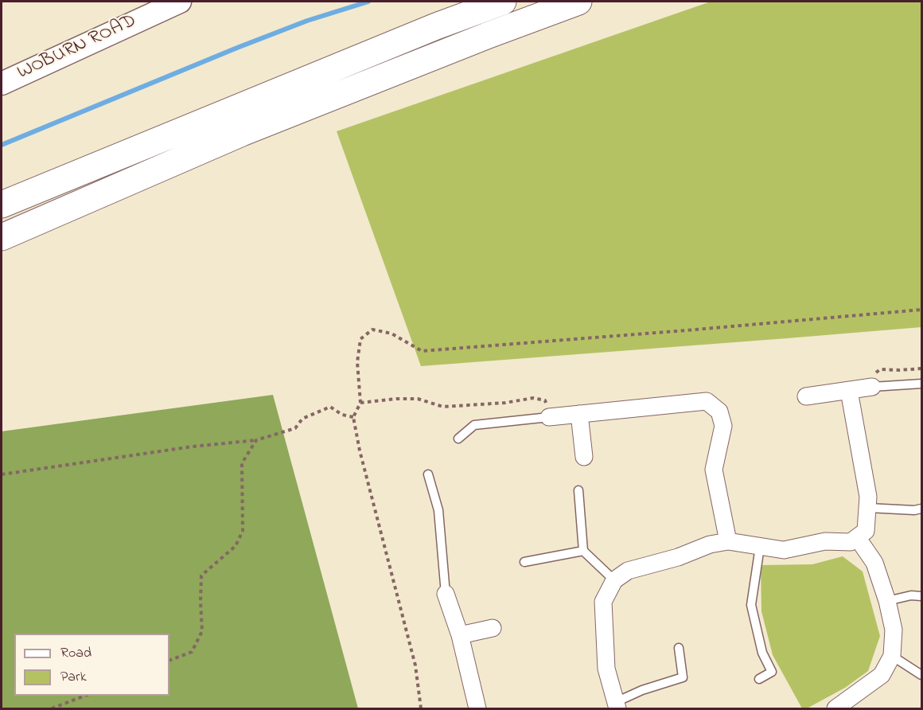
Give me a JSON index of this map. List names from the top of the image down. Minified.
{"streets":{"street":["WOBURN ROAD"]},"legend":["Road","Park"]}
